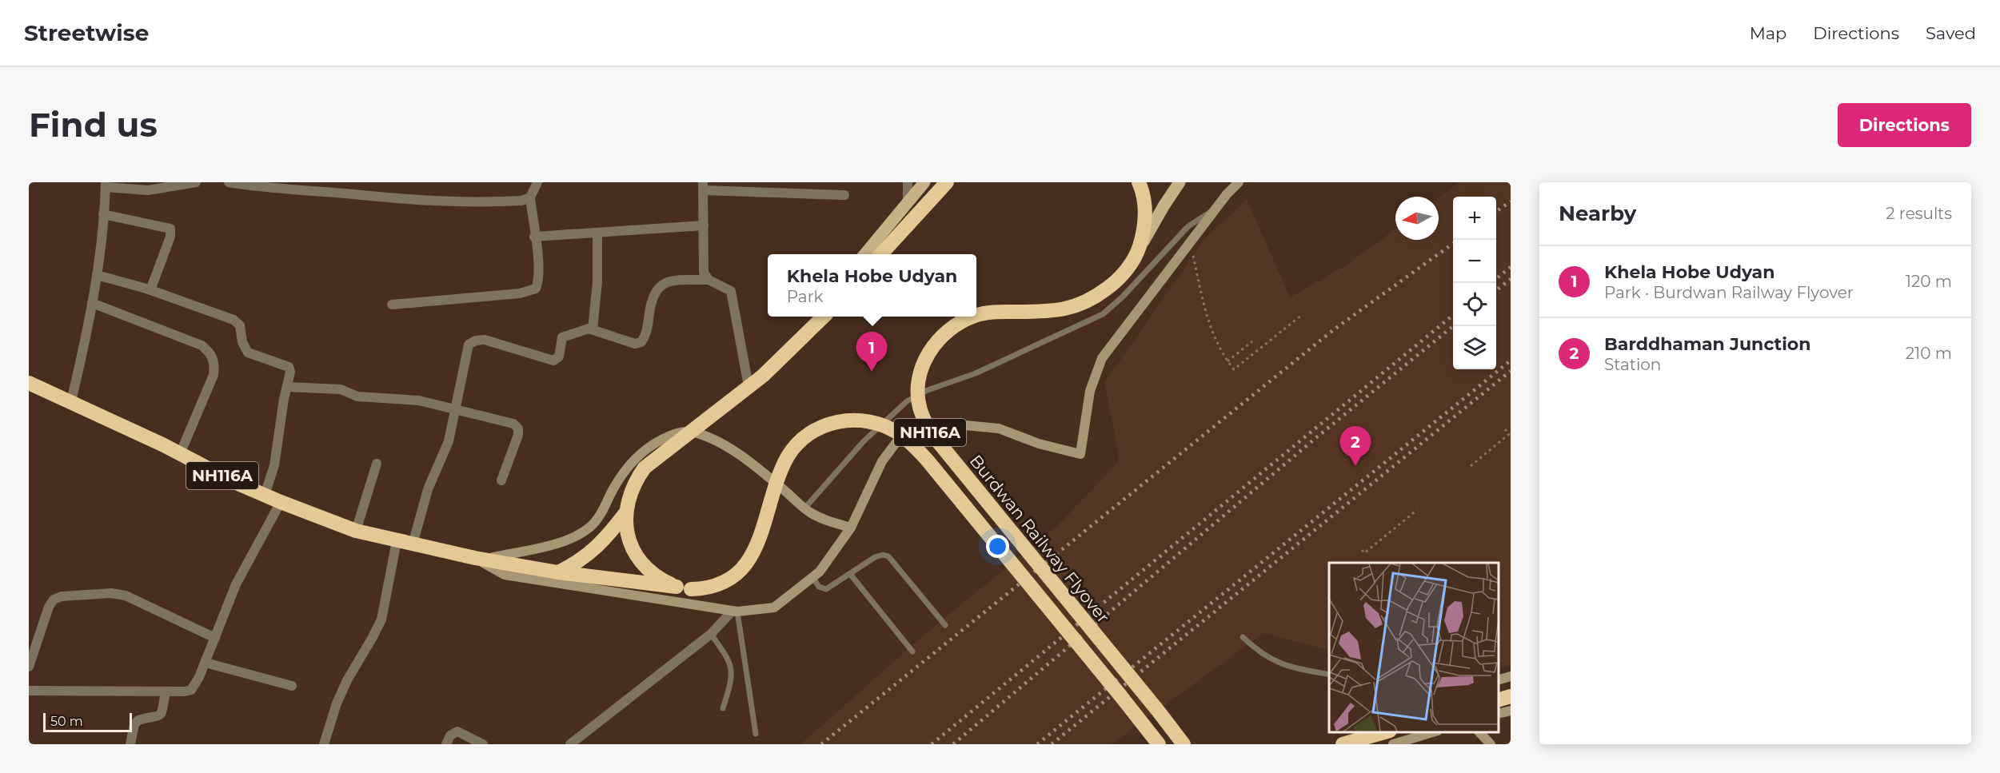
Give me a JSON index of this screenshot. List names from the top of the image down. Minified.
{"streets":{"highway":["NH116A","Burdwan Railway Flyover"]},"scale_bar":"50 m","north":"left","page":{"header":"Streetwise","nav":["Map","Directions","Saved"],"buttons":"Directions","title":"Find us","heading":["Nearby","2 results"],"map_buttons":["+","−"],"list":[{"mark":"1","name":"Khela Hobe Udyan","note":"Park · Burdwan Railway Flyover","value":"120 m"},{"mark":"2","name":"Barddhaman Junction","note":"Station","value":"210 m"}],"popup":["Khela Hobe Udyan","Park"],"pins":["1","2"],"scale":"50 m"}}
